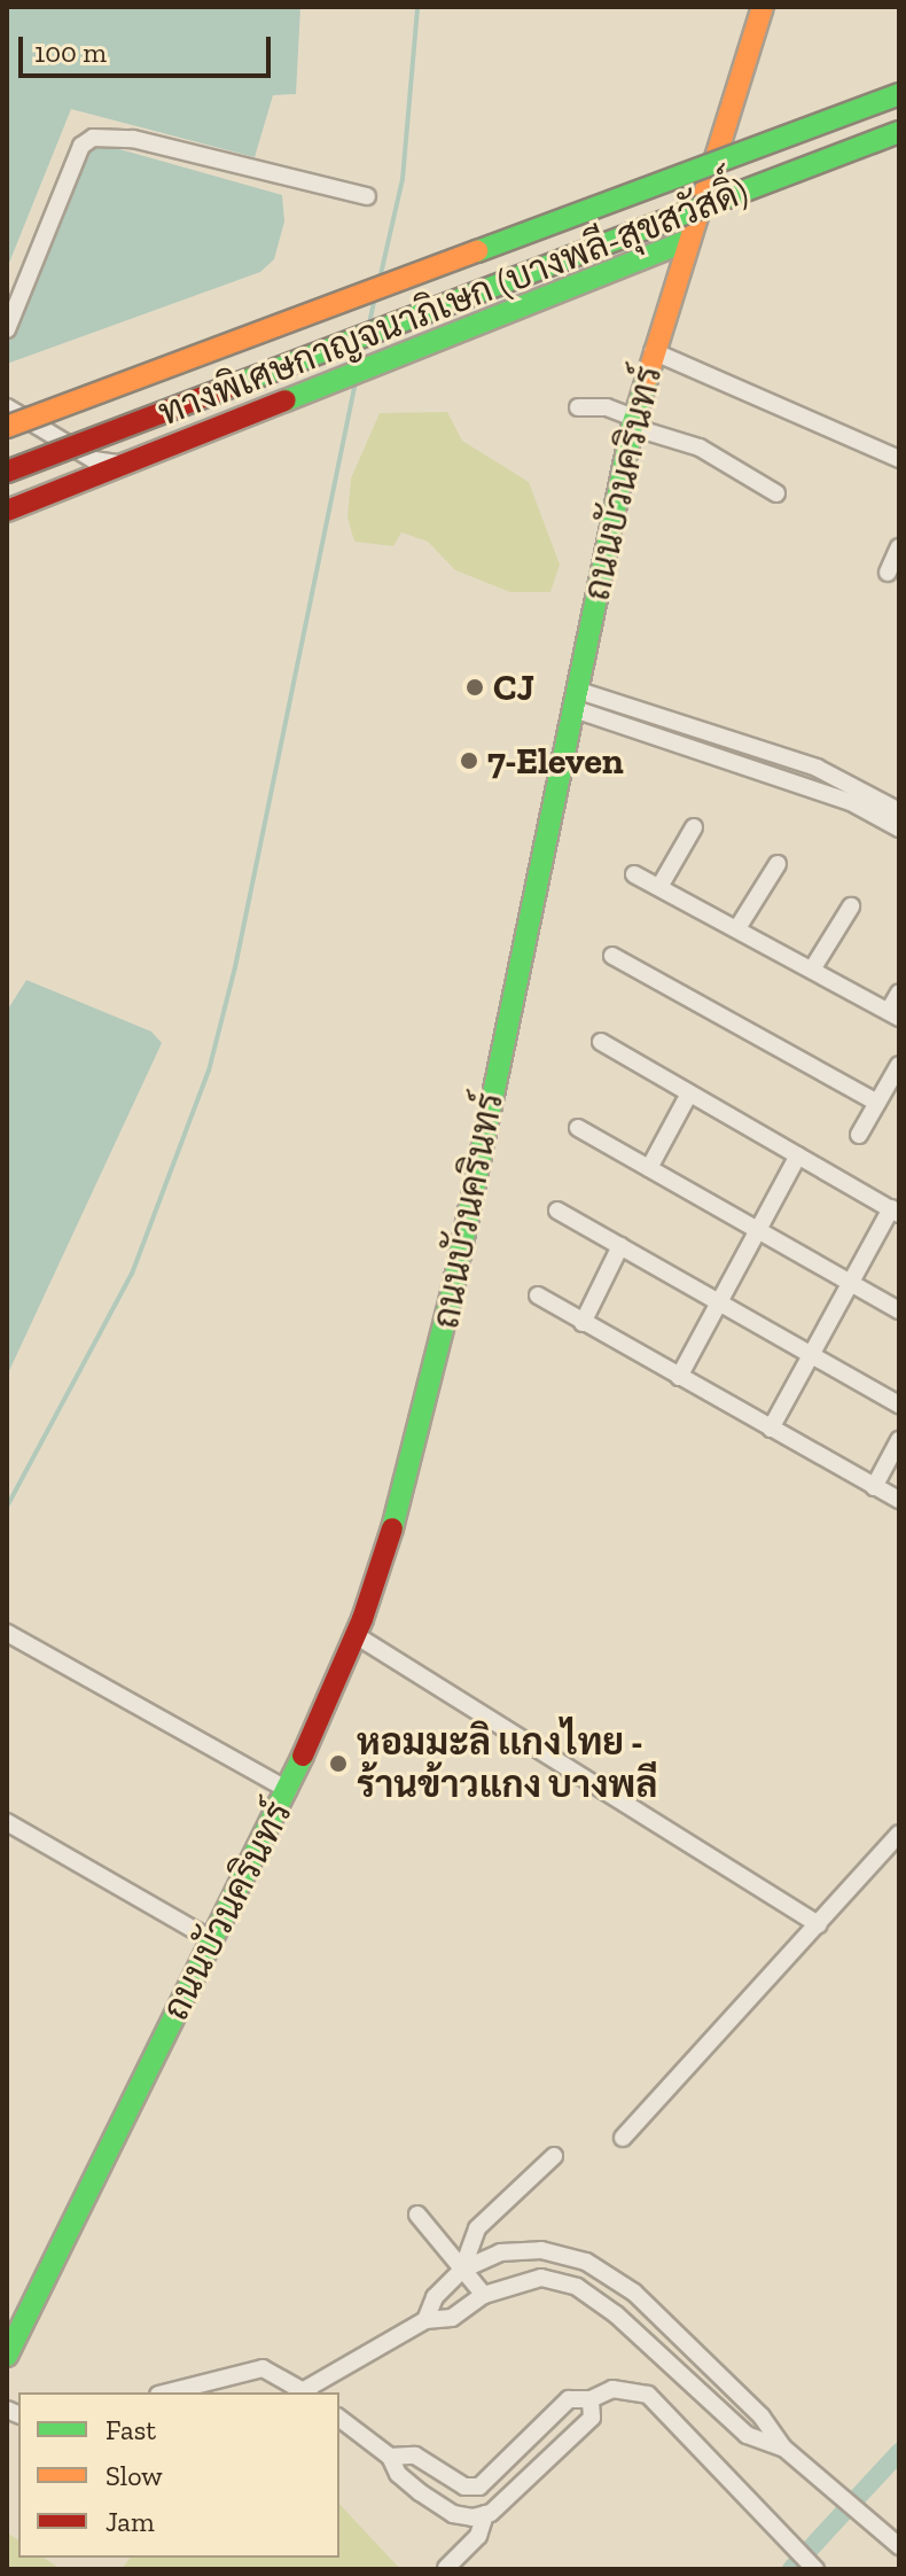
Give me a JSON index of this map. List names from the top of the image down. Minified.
{"streets":{"main road":["ทางพิเศษกาญจนาภิเษก (บางพลี-สุขสวัสดิ์)","ถนนบัวนครินทร์"]},"places":["CJ","7-Eleven","หอมมะลิ เเกงไทย - ร้านข้าวแกง บางพลี"],"legend":["Fast","Slow","Jam"],"scale_bar":"100 m"}
